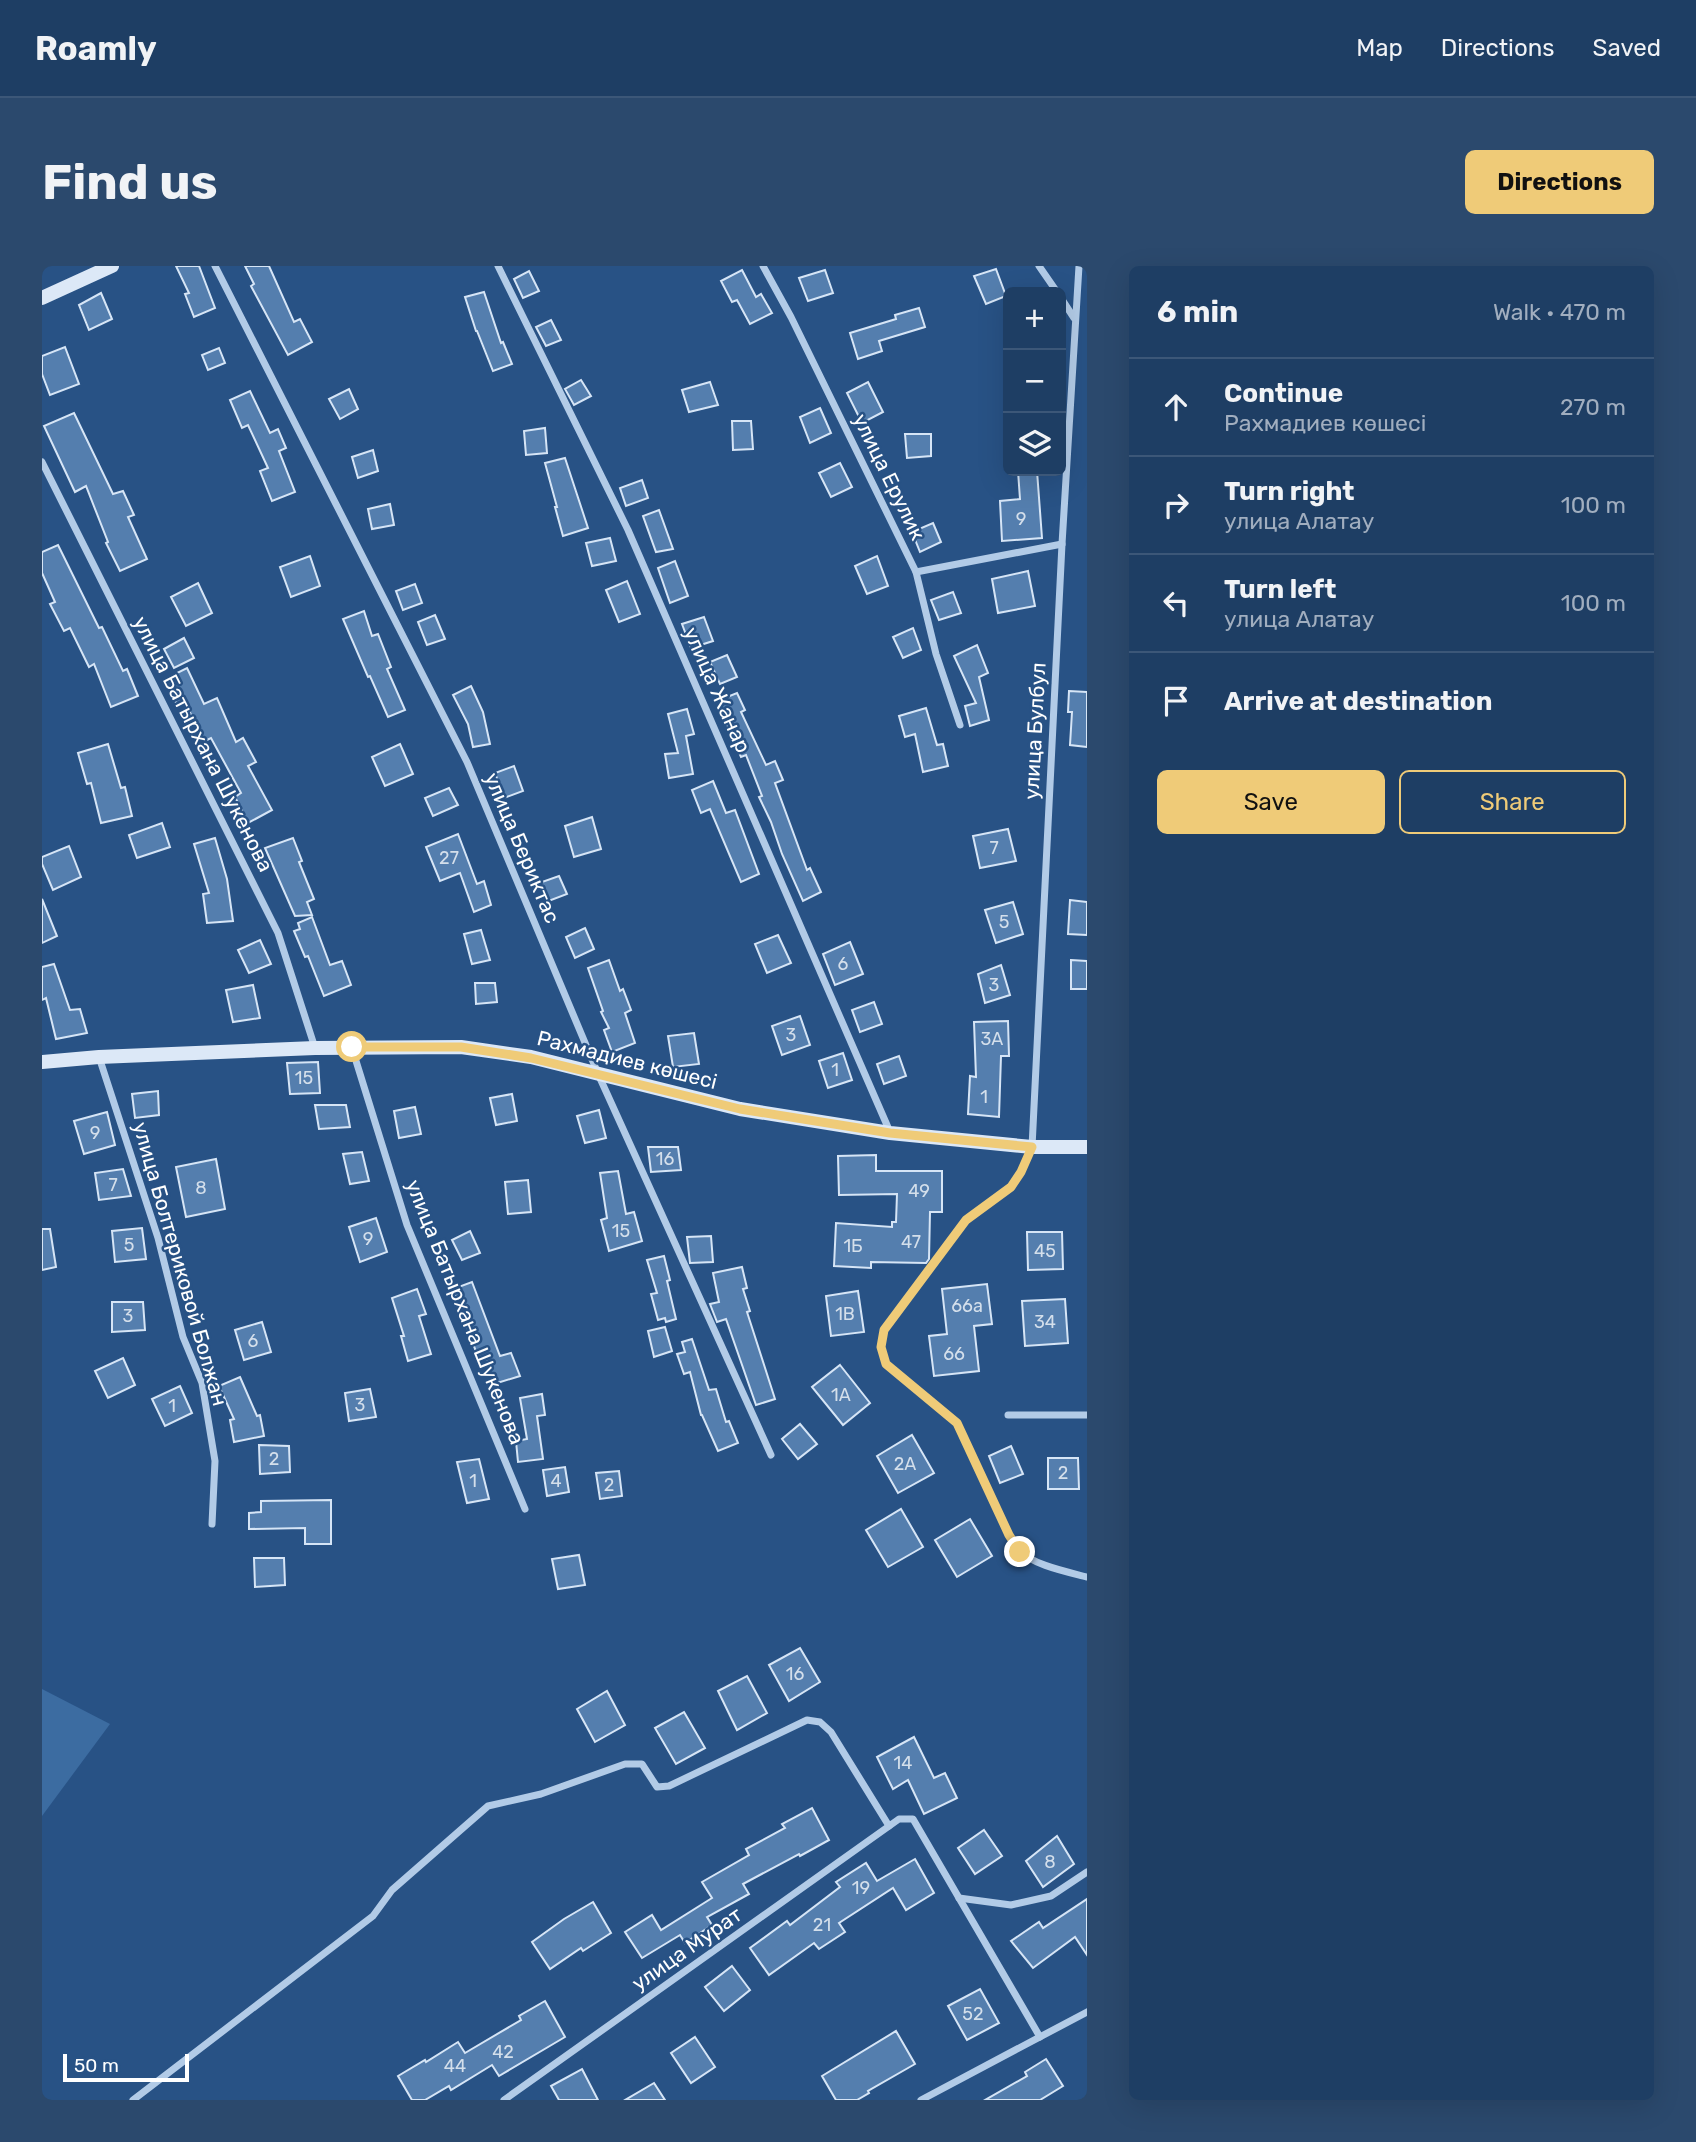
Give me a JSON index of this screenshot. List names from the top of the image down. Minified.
{"streets":{"street":["улица Ерулик","улица Жанар","улица Булбул","улица Батырхана Шукенова","улица Бериктас","Рахмадиев көшесі","улица Болтериковой Болжан","улица Мурат"]},"crossings":[["улица Ерулик","улица Булбул"],["улица Жанар","Рахмадиев көшесі"],["улица Булбул","Рахмадиев көшесі"],["улица Батырхана Шукенова","Рахмадиев көшесі"],["улица Бериктас","Рахмадиев көшесі"],["Рахмадиев көшесі","улица Болтериковой Болжан"]],"house_numbers":["9","7","27","5","6","3","3","3А","1","15","1","9","16","7","8","49","15","9","47","5","1Б","45","66а","1В","3","34","6","66","1А","3","1","2","2А","2","1","4","2","16","14","8","19","21","52","42","44"],"scale_bar":"50 m","page":{"header":"Roamly","nav":["Map","Directions","Saved"],"buttons":["Directions",["Save","Share"]],"title":"Find us","heading":["6 min","Walk · 470 m"],"map_buttons":["+","−"],"list":[["Continue","Рахмадиев көшесі","270 m"],["Turn right","улица Алатау","100 m"],["Turn left","улица Алатау","100 m"],"Arrive at destination"],"scale":"50 m"}}
